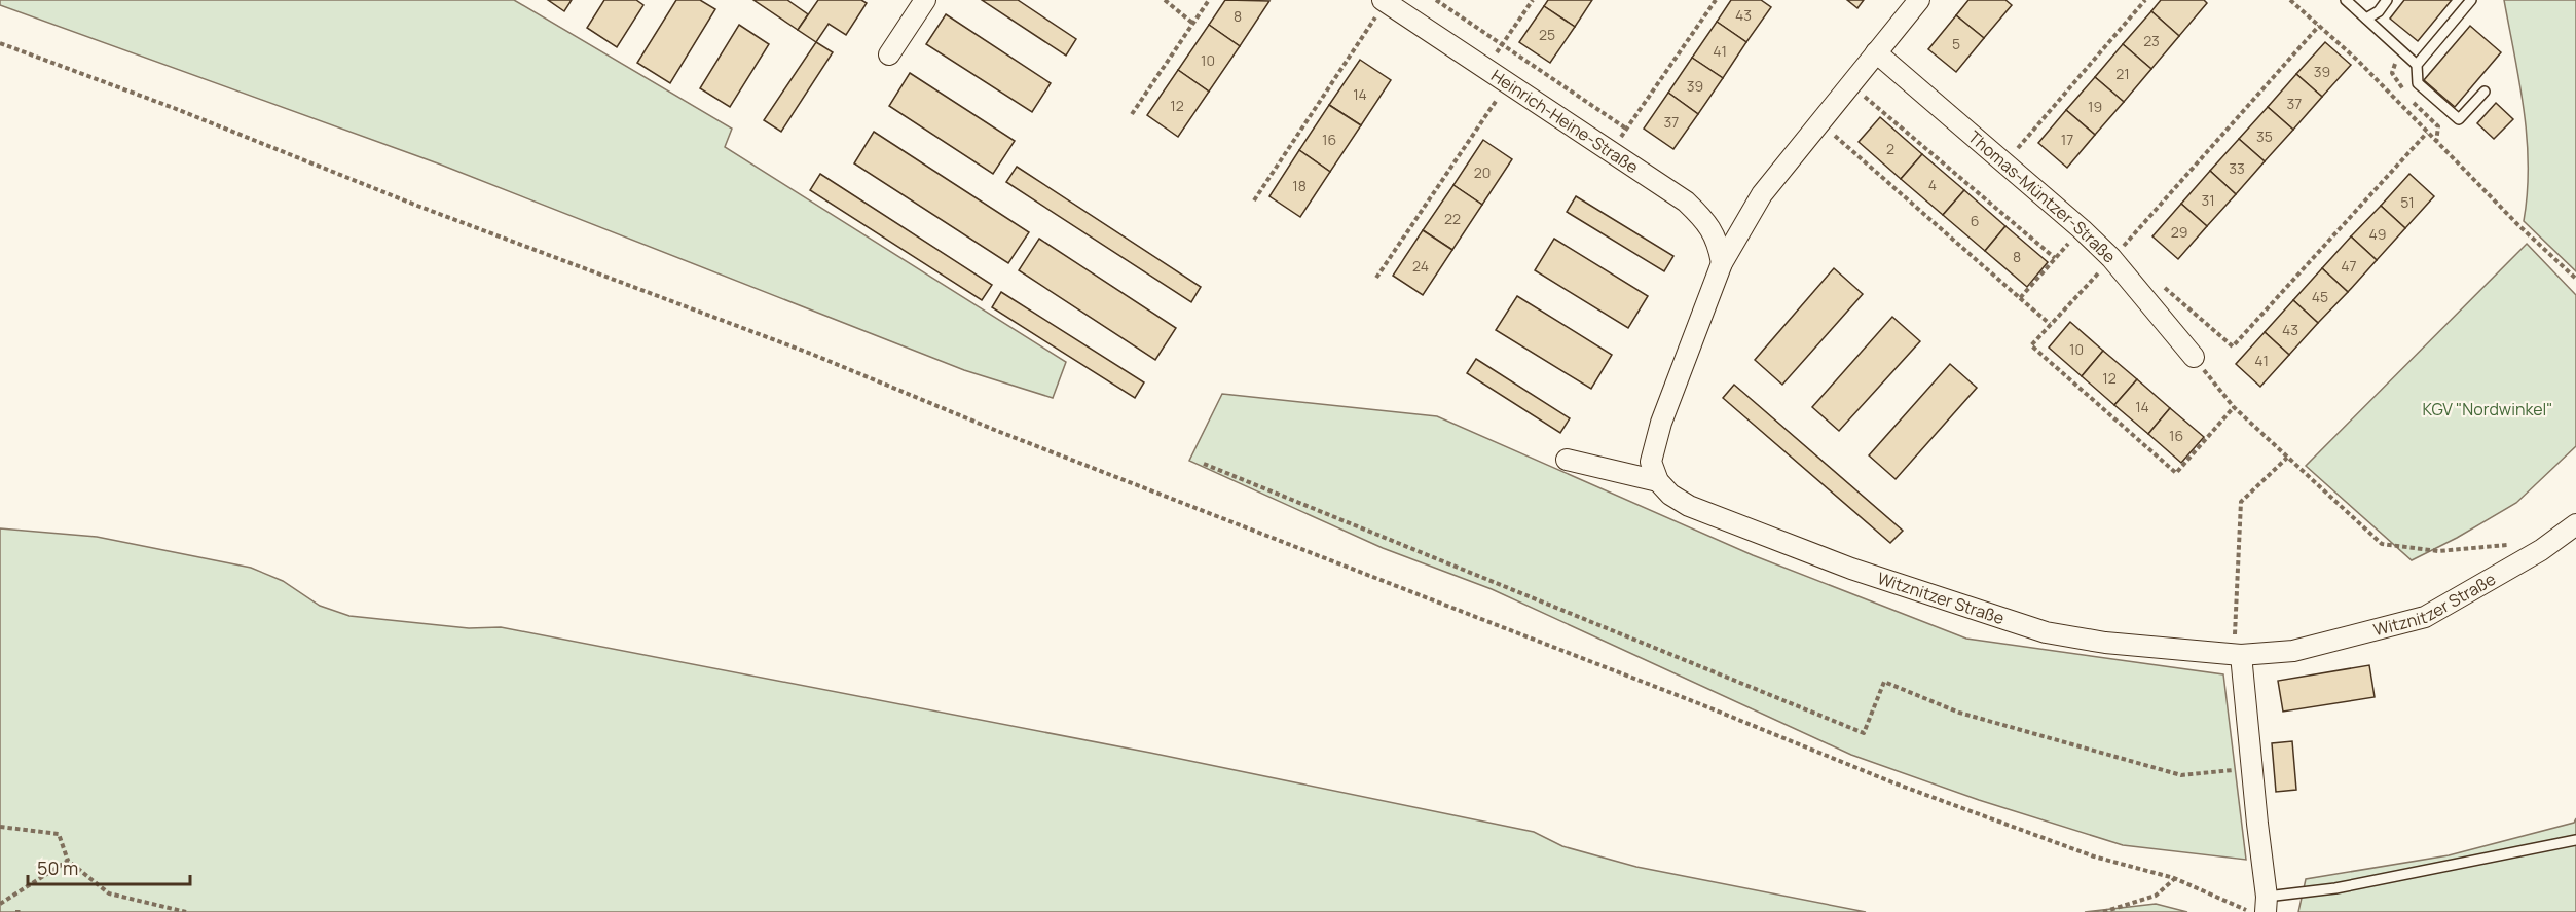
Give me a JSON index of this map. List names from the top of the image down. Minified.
{"streets":{"street":["Heinrich-Heine-Straße","Thomas-Müntzer-Straße","Witznitzer Straße"]},"parks":["KGV \"Nordwinkel\""],"house_numbers":["43","8","25","23","5","41","10","39","21","39","14","37","12","19","37","35","16","17","2","33","20","4","18","31","51","22","6","29","49","8","24","47","45","43","10","41","12","14","16"],"scale_bar":"50 m"}
